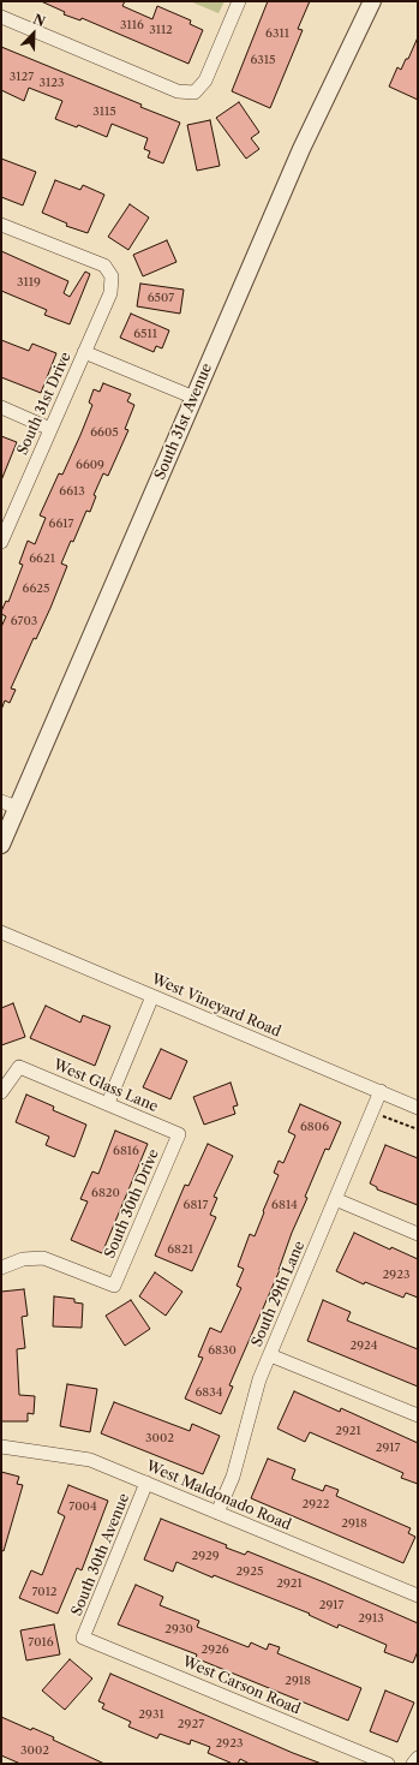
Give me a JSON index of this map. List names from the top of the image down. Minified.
{"streets":{"street":["South 31st Drive","South 31st Avenue","West Vineyard Road","West Glass Lane","South 30th Drive","South 29th Lane","West Maldonado Road","South 30th Avenue","West Carson Road"]},"crossings":[["West Vineyard Road","South 29th Lane"],["West Glass Lane","South 30th Drive"],["South 29th Lane","West Maldonado Road"],["West Maldonado Road","South 30th Avenue"],["South 30th Avenue","West Carson Road"]],"house_numbers":["3116","3112","6311","6315","3127","3123","3115","3119","6507","6511","6605","6609","6613","6617","6621","6625","6703","6806","6816","6820","6817","6814","6821","2923","2924","6830","6834","2921","3002","2917","2922","7004","2918","2929","2925","2921","7012","2917","2913","2930","7016","2926","2918","2931","2927","2923","3002"],"north":"top right"}
